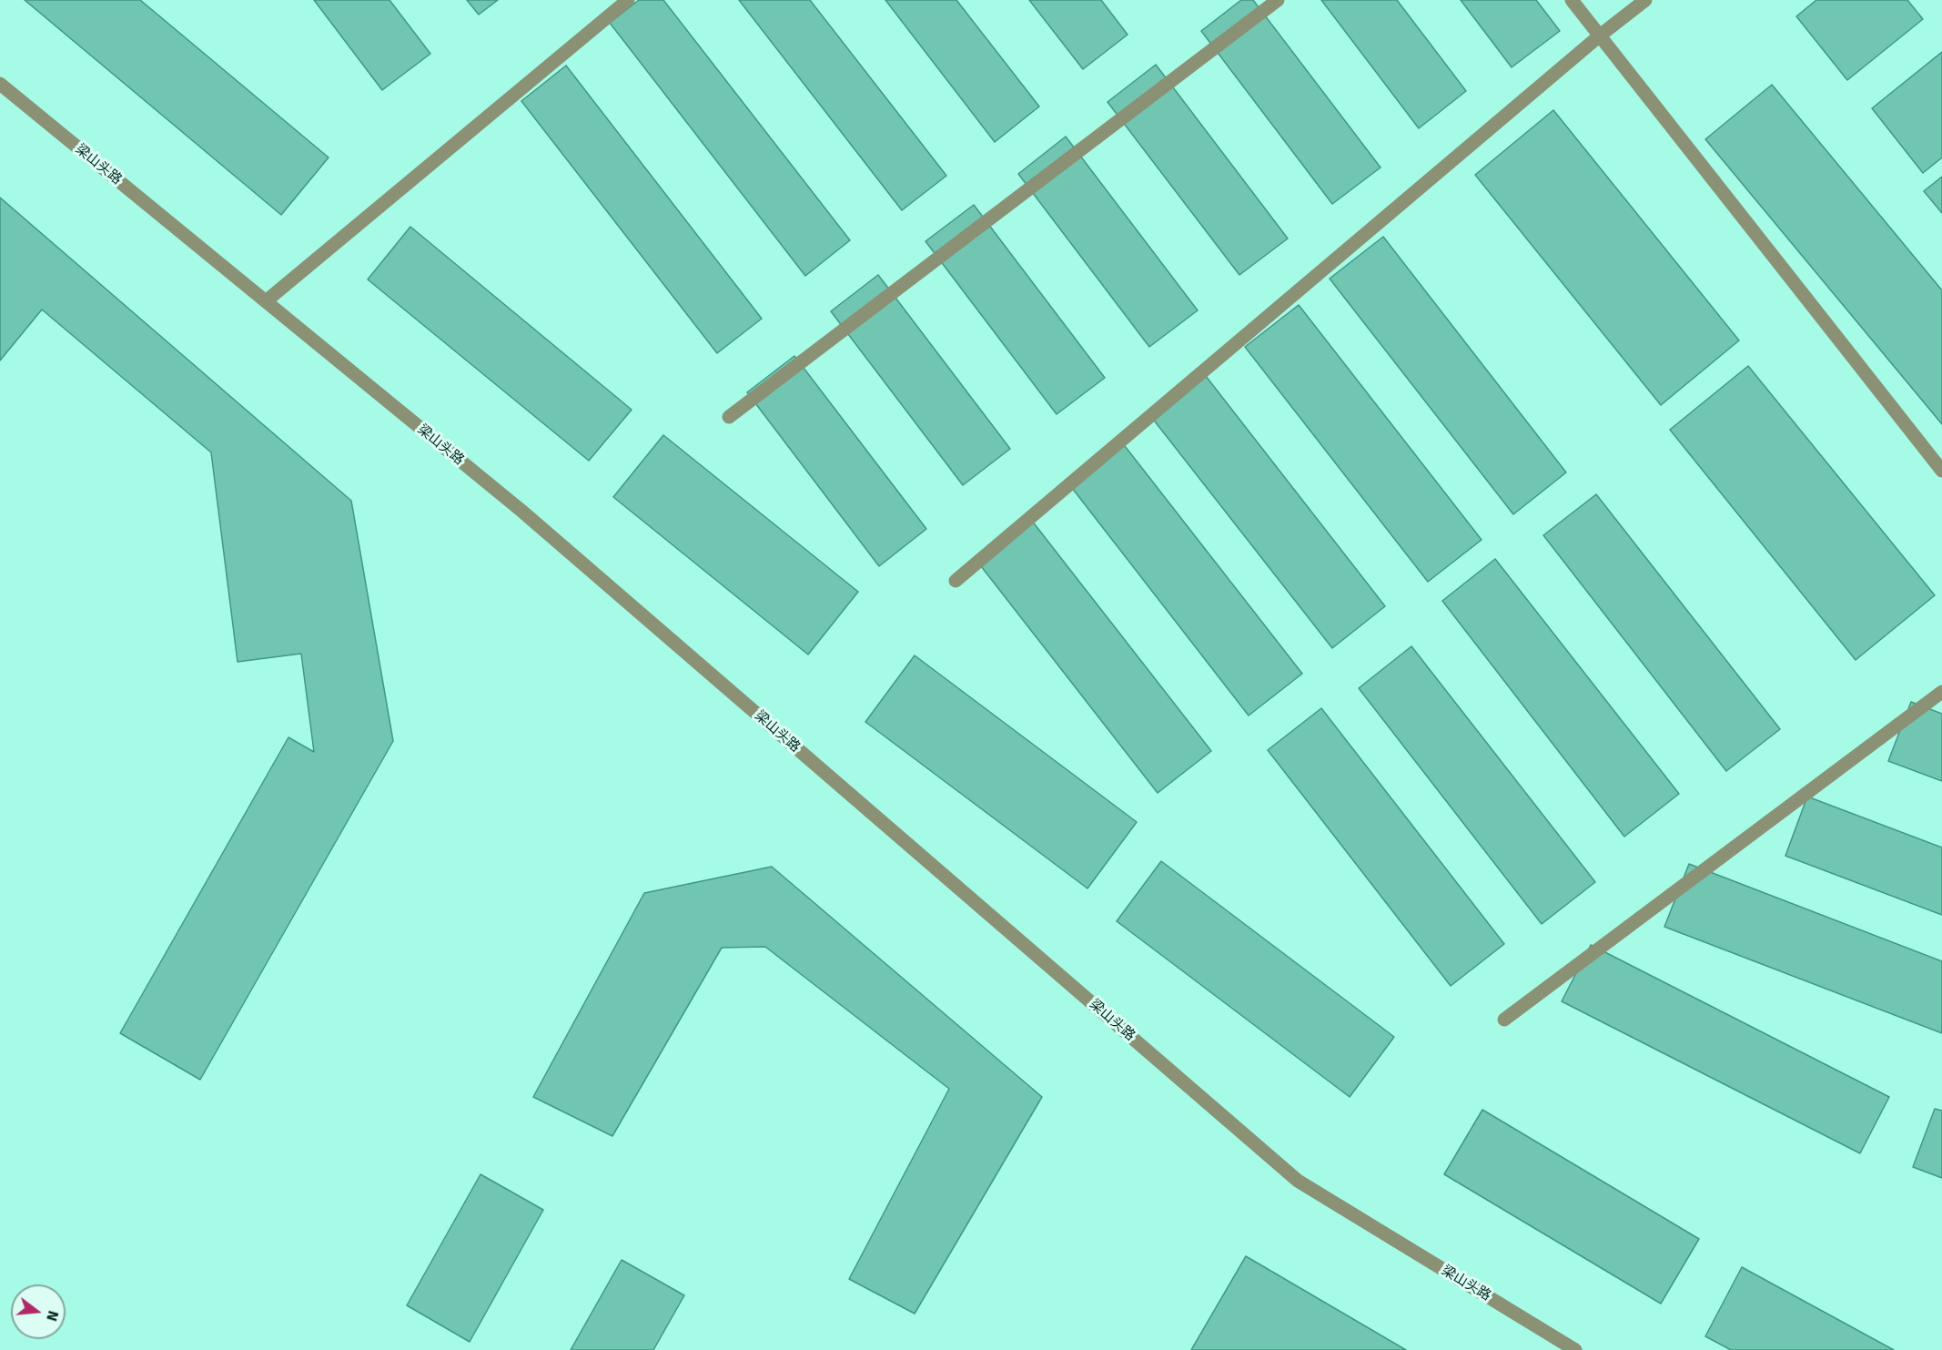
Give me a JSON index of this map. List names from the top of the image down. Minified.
{"streets":{"street":["梁山头路"]},"north":"right"}
